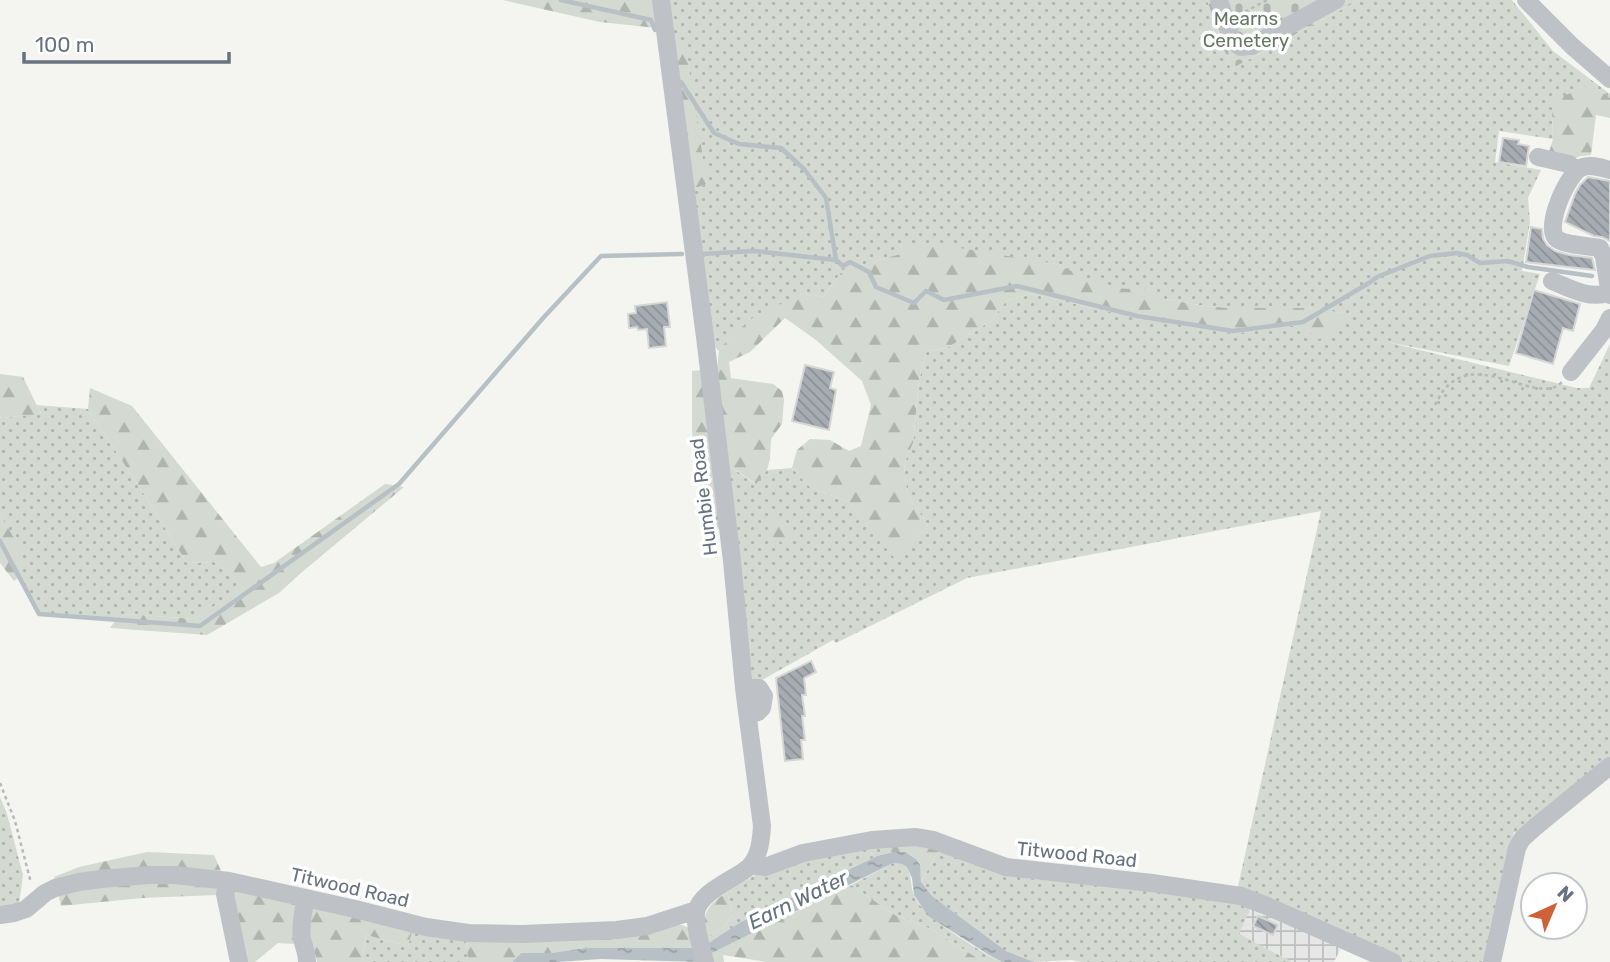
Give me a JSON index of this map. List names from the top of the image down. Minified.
{"streets":{"street":["Humbie Road","Titwood Road"]},"crossings":[["Humbie Road","Titwood Road"]],"water":["Earn Water"],"parks":["Mearns Cemetery"],"scale_bar":"100 m","north":"top right"}
